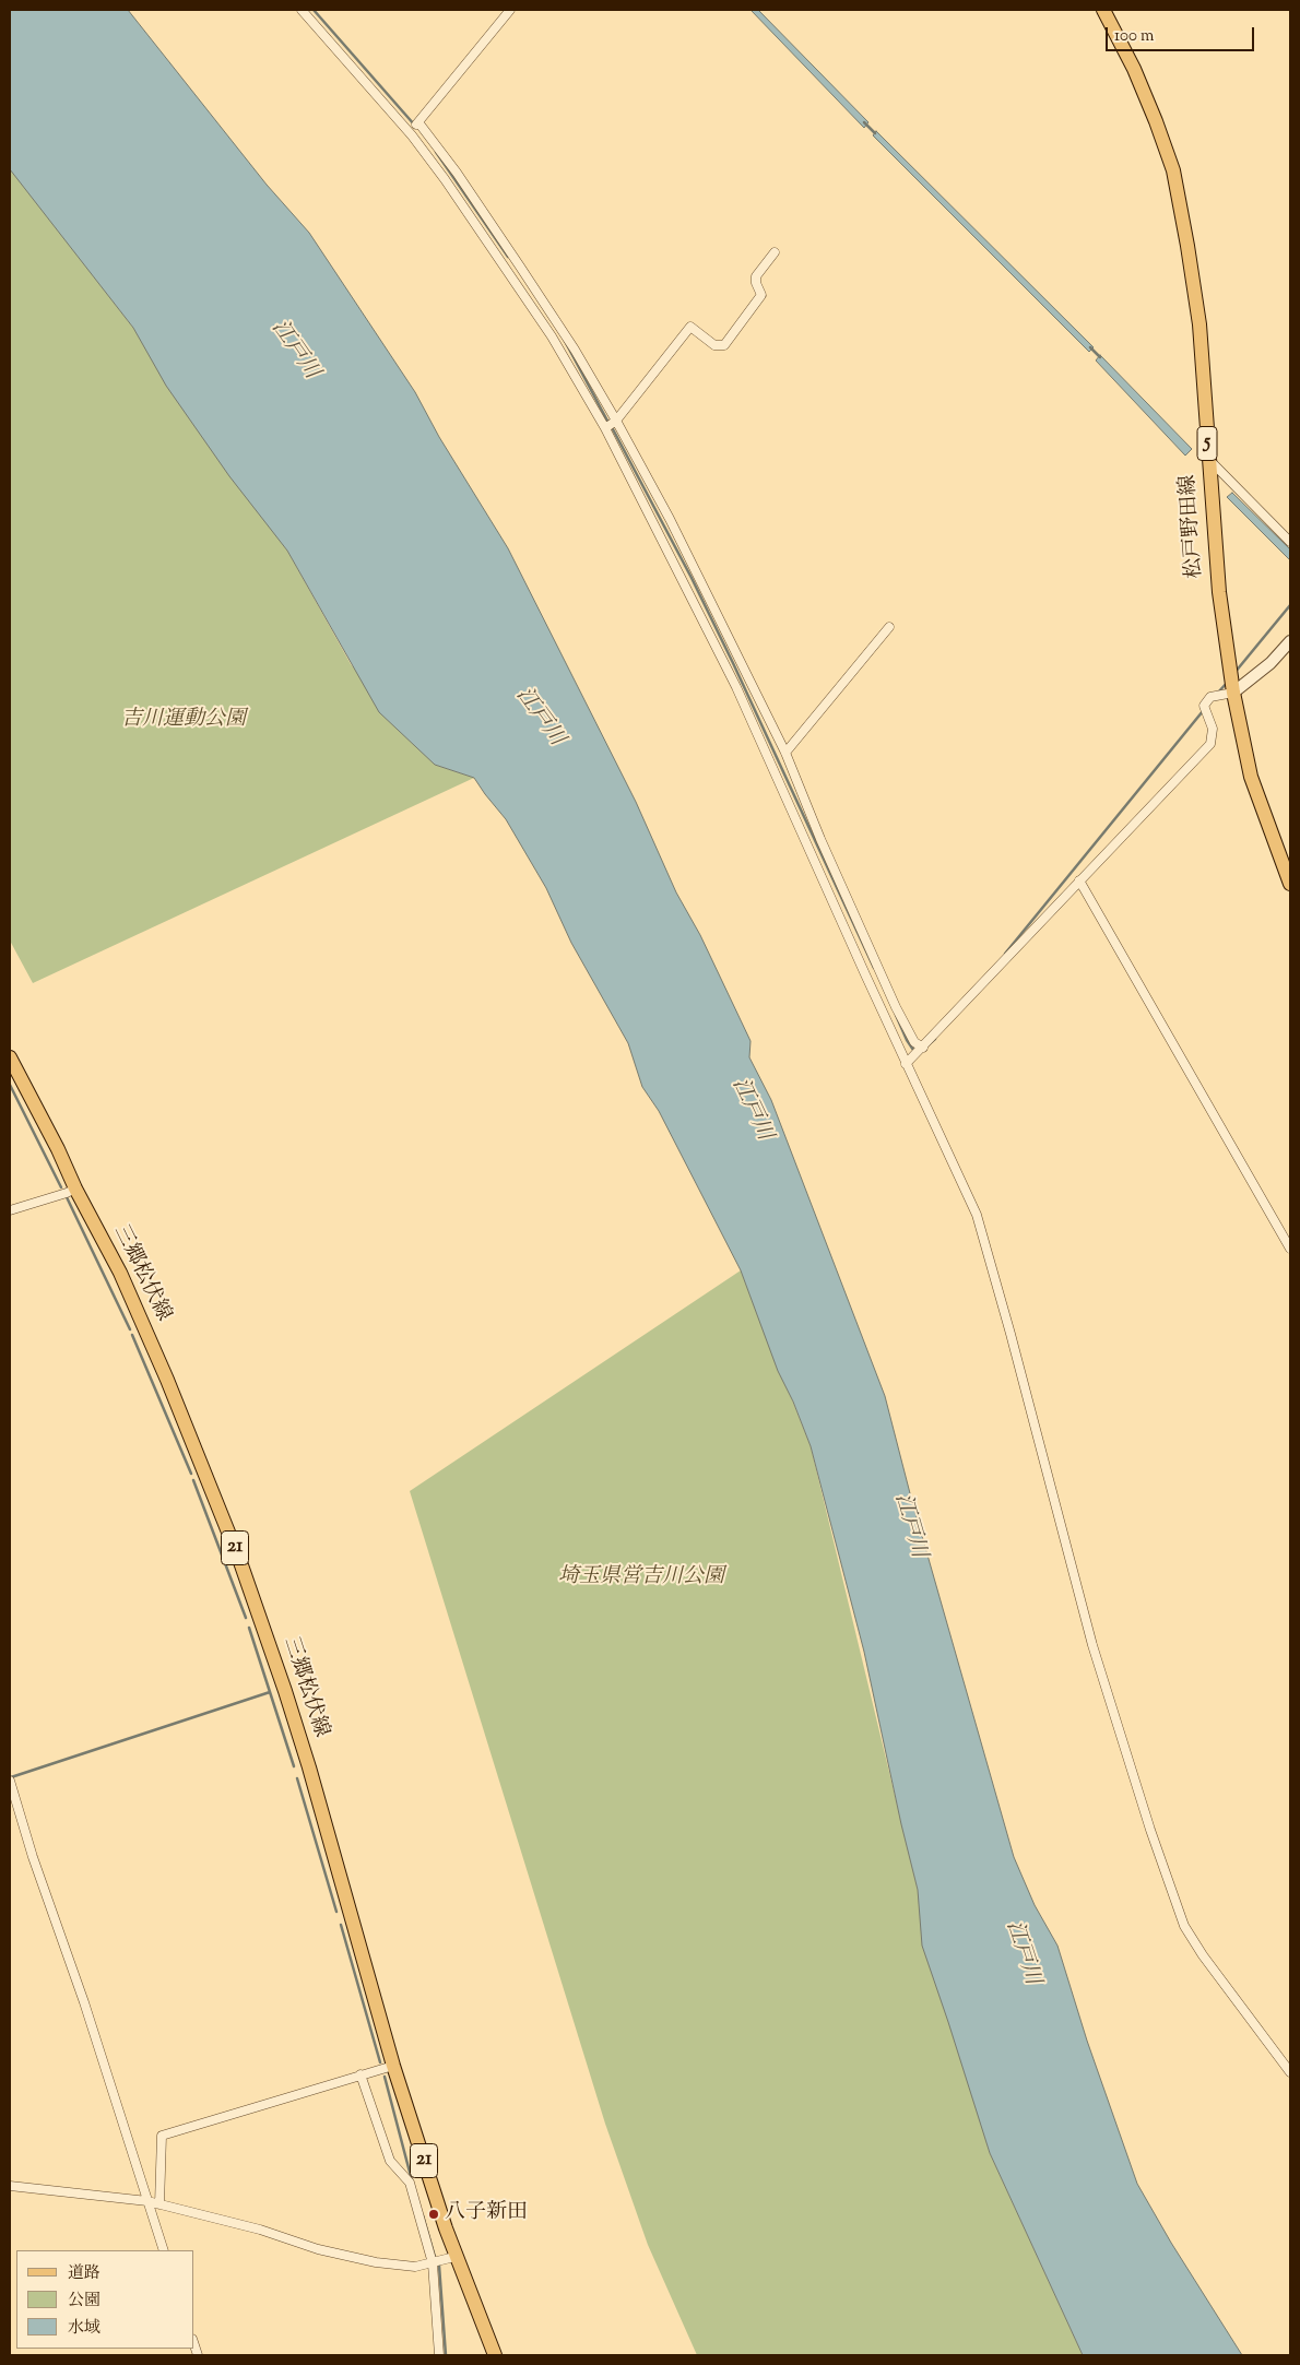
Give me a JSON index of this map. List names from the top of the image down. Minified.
{"streets":{"main road":["5","松戸野田線","三郷松伏線","21"]},"water":["江戸川"],"parks":["吉川運動公園","埼玉県営吉川公園"],"places":["八子新田"],"legend":["道路","公園","水域"],"scale_bar":"100 m"}
